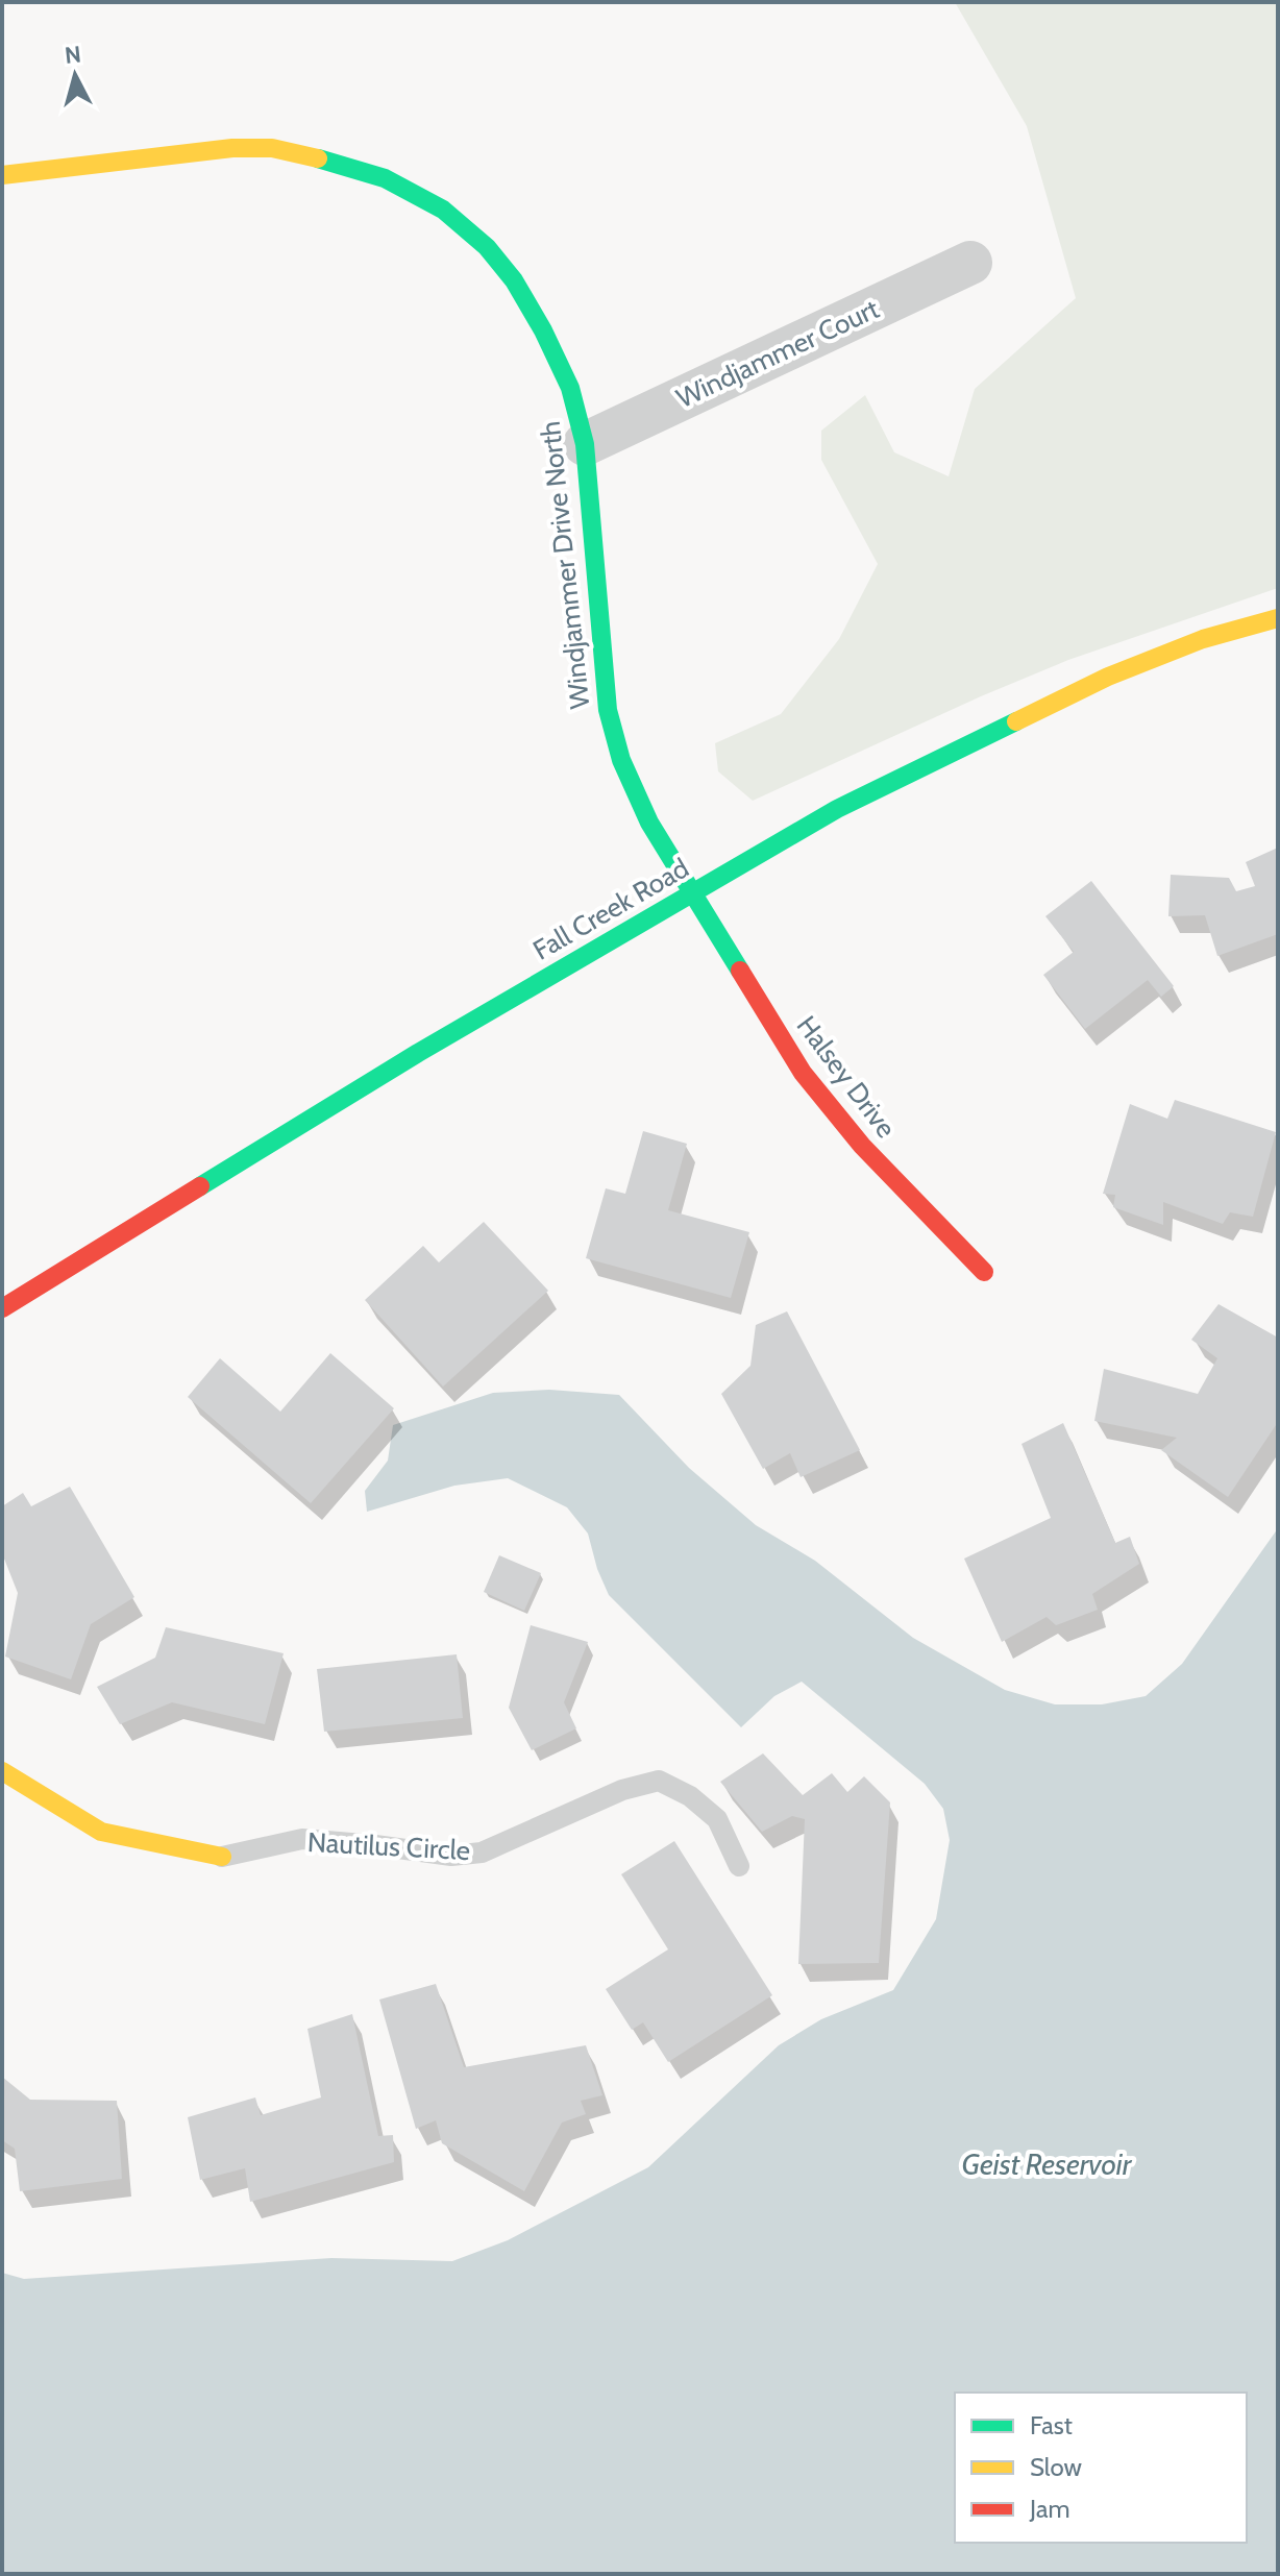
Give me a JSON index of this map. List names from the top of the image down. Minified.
{"streets":{"street":["Windjammer Court","Windjammer Drive North","Fall Creek Road","Halsey Drive","Nautilus Circle"]},"crossings":[["Windjammer Court","Windjammer Drive North"],["Windjammer Drive North","Fall Creek Road"],["Windjammer Drive North","Halsey Drive"],["Fall Creek Road","Halsey Drive"]],"water":["Geist Reservoir"],"legend":["Fast","Slow","Jam"],"north":"top"}
